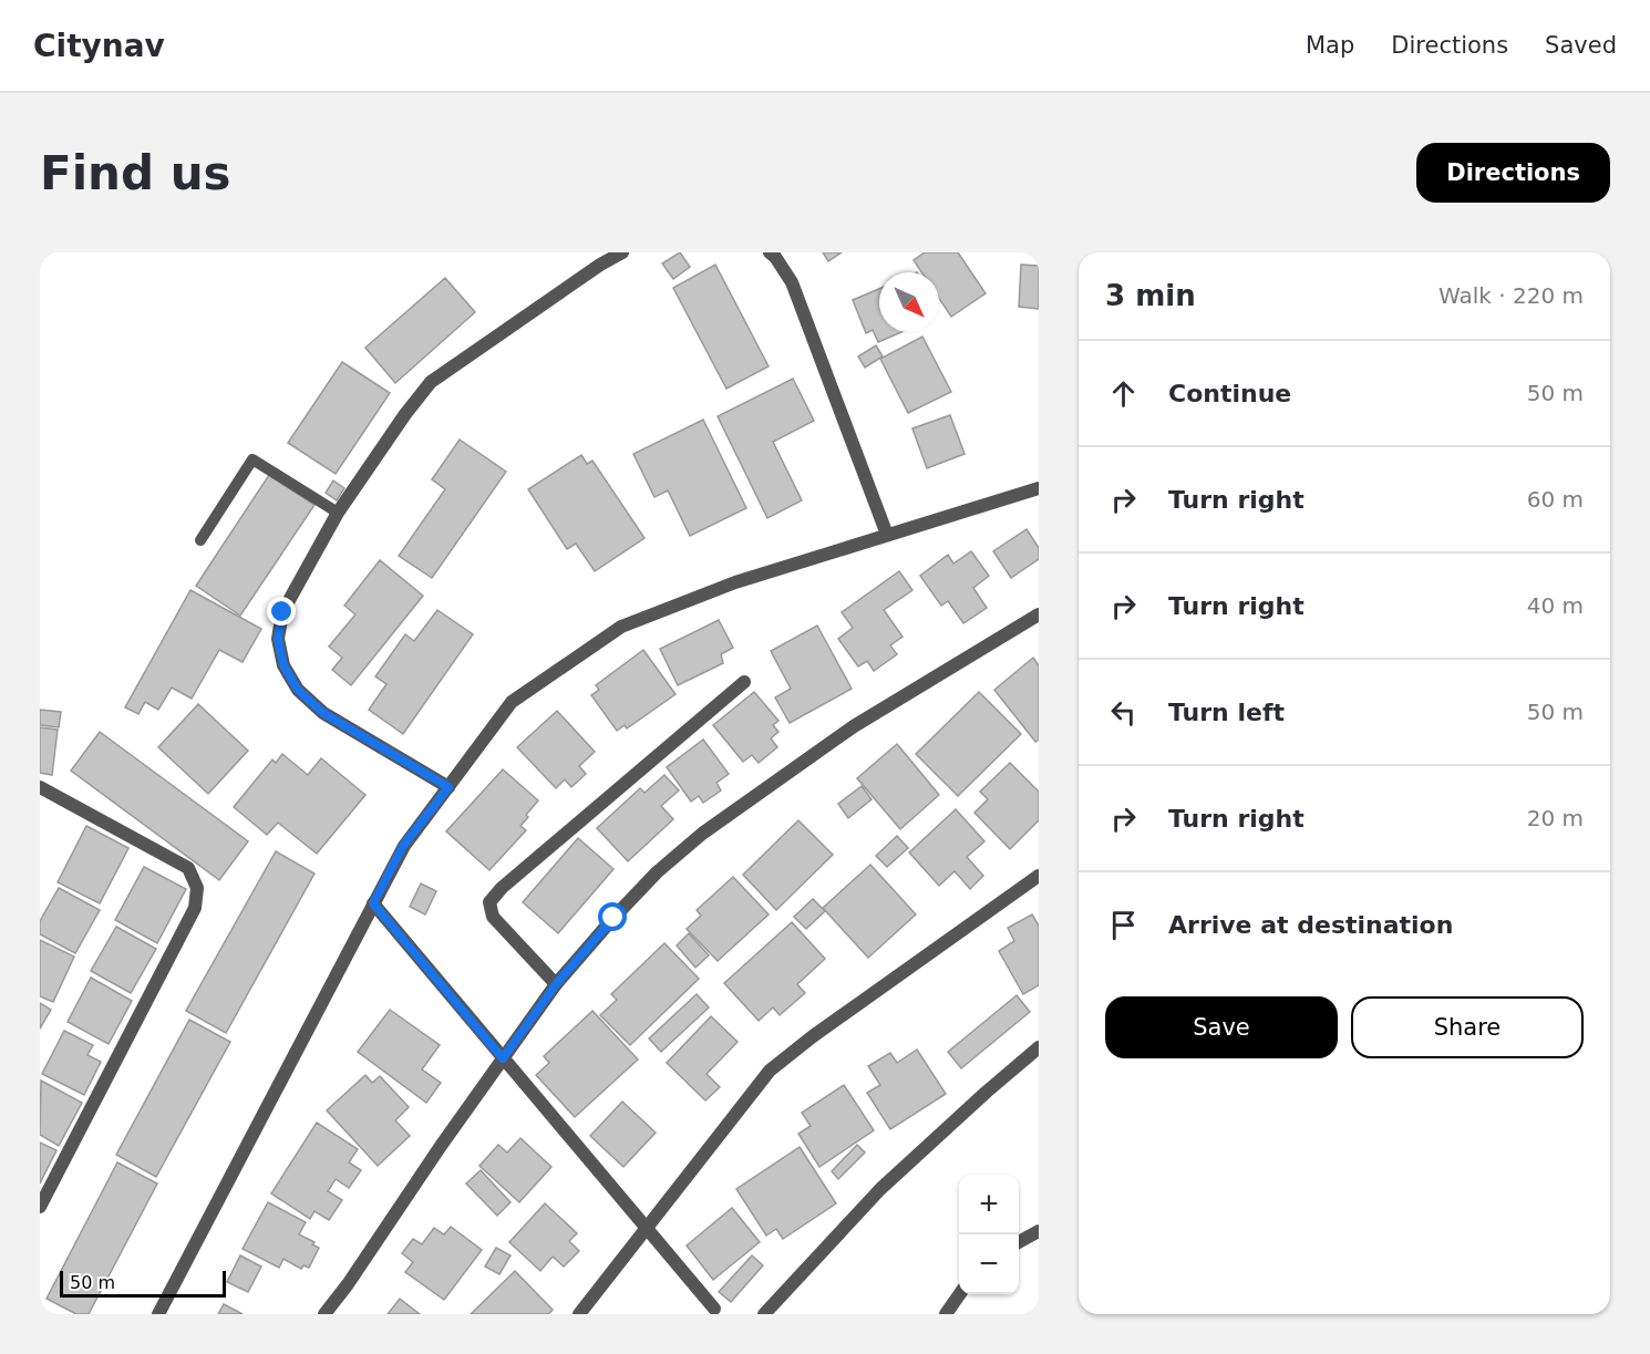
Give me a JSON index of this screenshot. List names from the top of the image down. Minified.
{"scale_bar":"50 m","north":"bottom right","page":{"header":"Citynav","nav":["Map","Directions","Saved"],"buttons":["Directions",["Save","Share"]],"title":"Find us","heading":["3 min","Walk · 220 m"],"list":[["Continue","50 m"],["Turn right","60 m"],["Turn right","40 m"],["Turn left","50 m"],["Turn right","20 m"],"Arrive at destination"],"map_buttons":["+","−"],"scale":"50 m"}}
